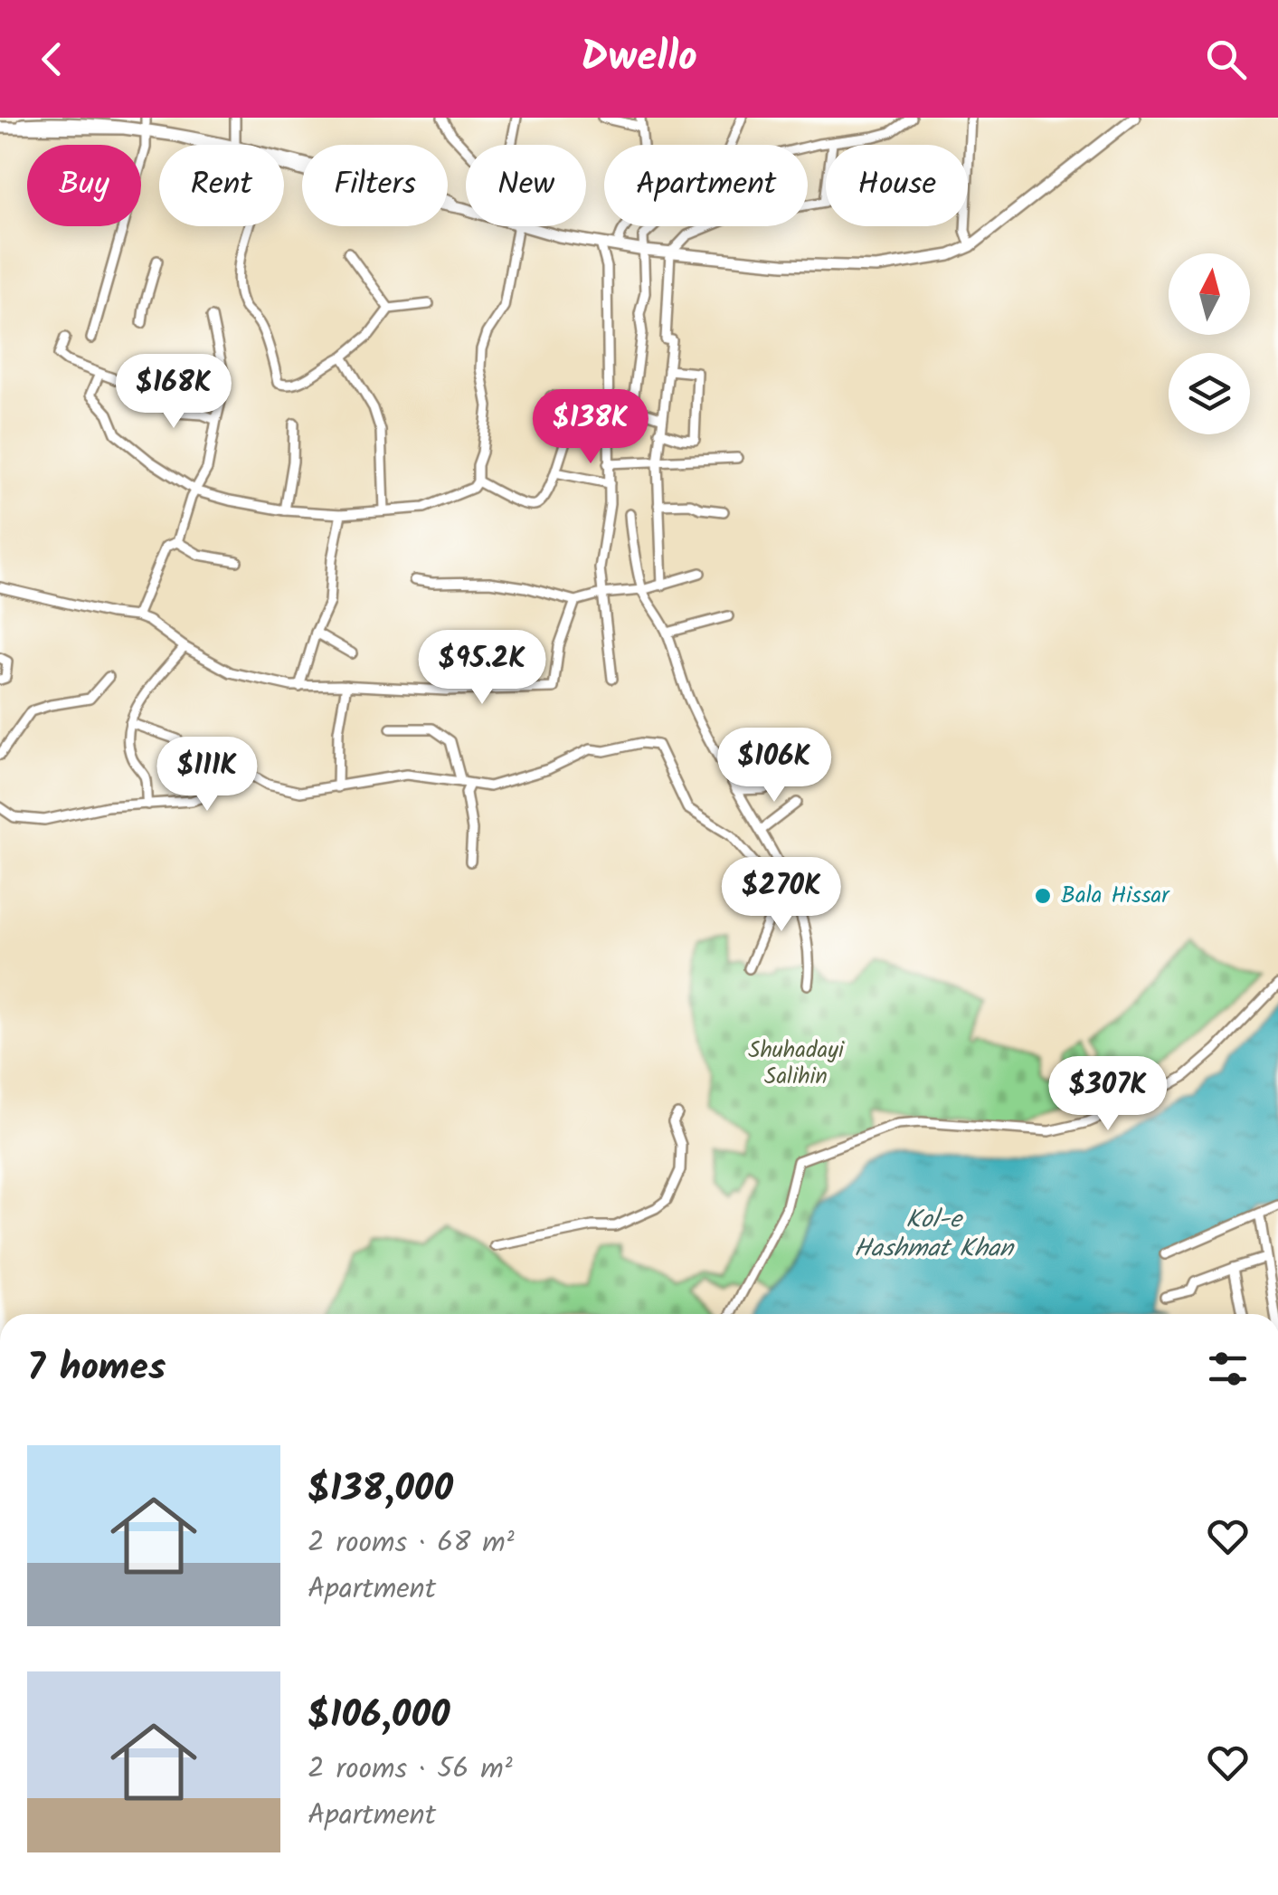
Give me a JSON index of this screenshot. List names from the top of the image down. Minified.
{"water":["Kol-e Hashmat Khan"],"parks":["Shuhadayi Salihin"],"places":["Bala Hissar"],"north":"top","page":{"header":"Dwello","chip":["Buy","Rent","Filters","New","Apartment","House"],"price":["$168K","$138K","$95.2K","$106K","$111K","$270K","$307K"],"heading":"7 homes","list":[{"name":"$138,000","note":"2 rooms · 68 m² · Apartment"},{"name":"$106,000","note":"2 rooms · 56 m² · Apartment"}]}}
